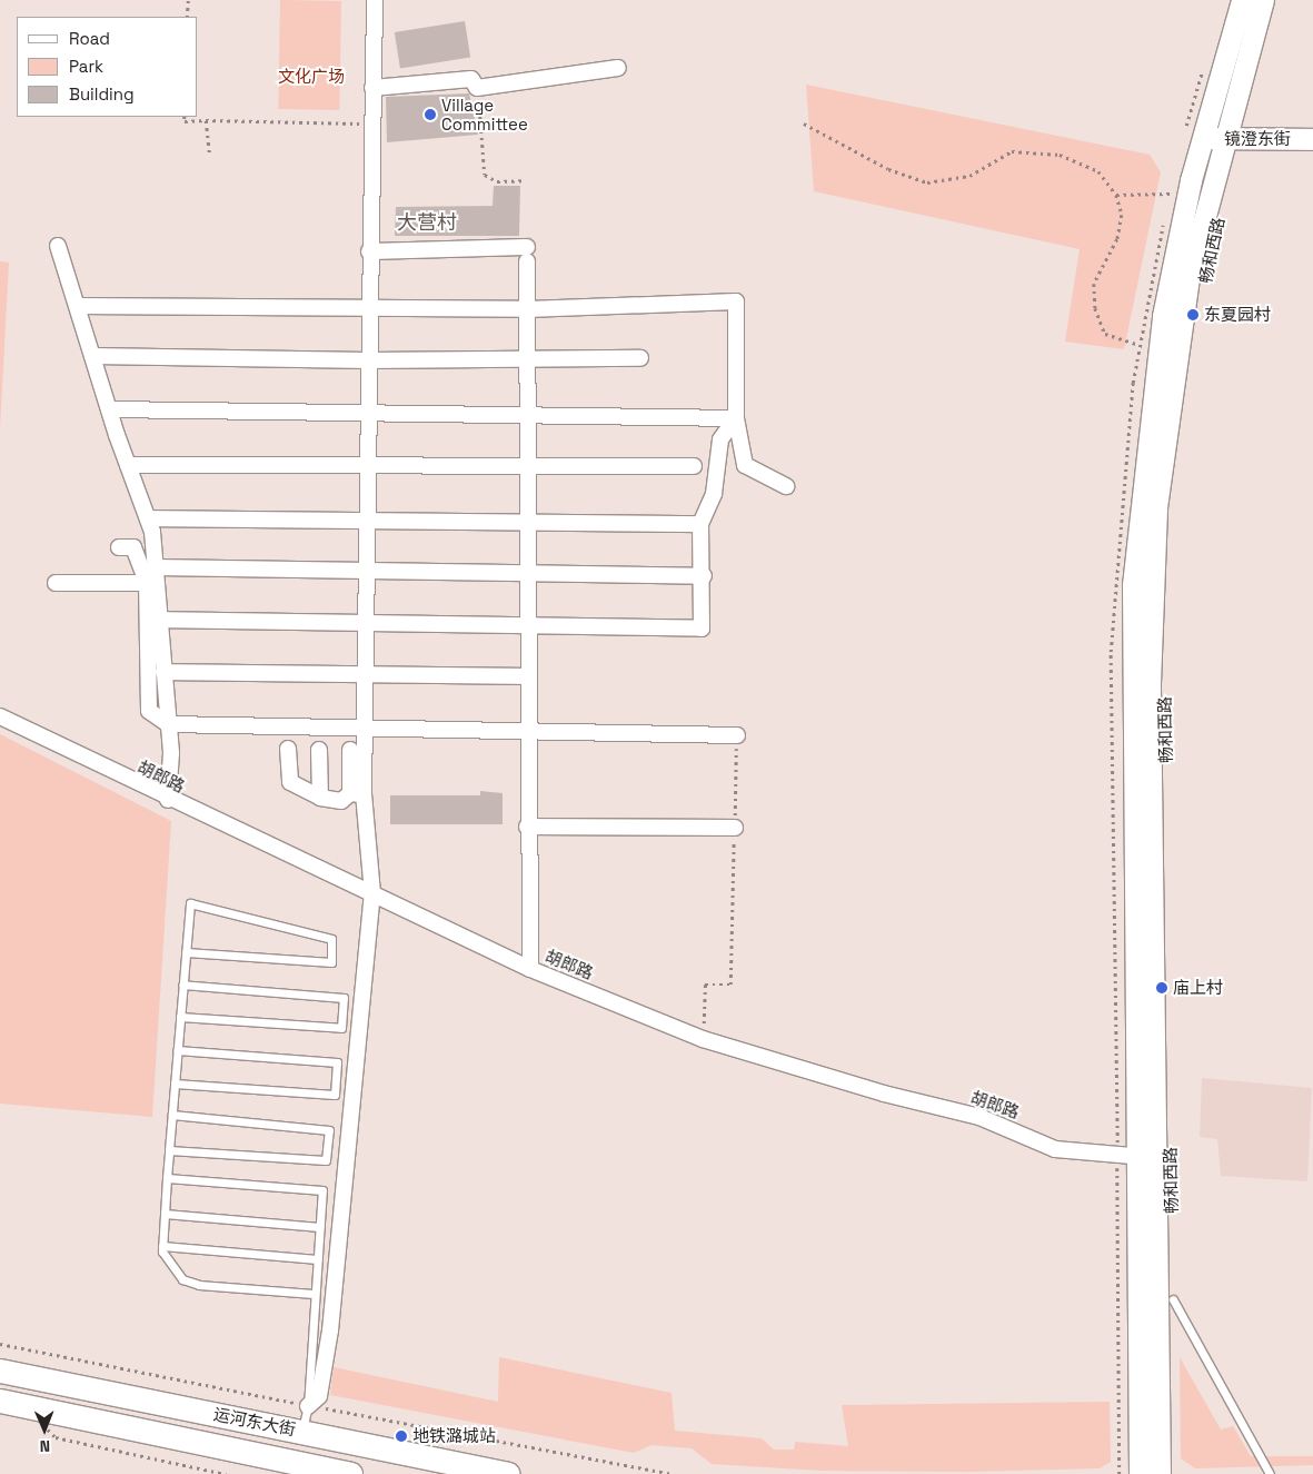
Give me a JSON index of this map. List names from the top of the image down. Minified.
{"streets":{"main road":["镜澄东街","畅和西路","运河东大街"],"street":["胡郎路"]},"crossings":[["镜澄东街","畅和西路"],["畅和西路","胡郎路"]],"districts":["大营村"],"parks":["文化广场"],"places":["Village Committee","东夏园村","庙上村","地铁潞城站"],"legend":["Road","Park","Building"],"north":"bottom"}
